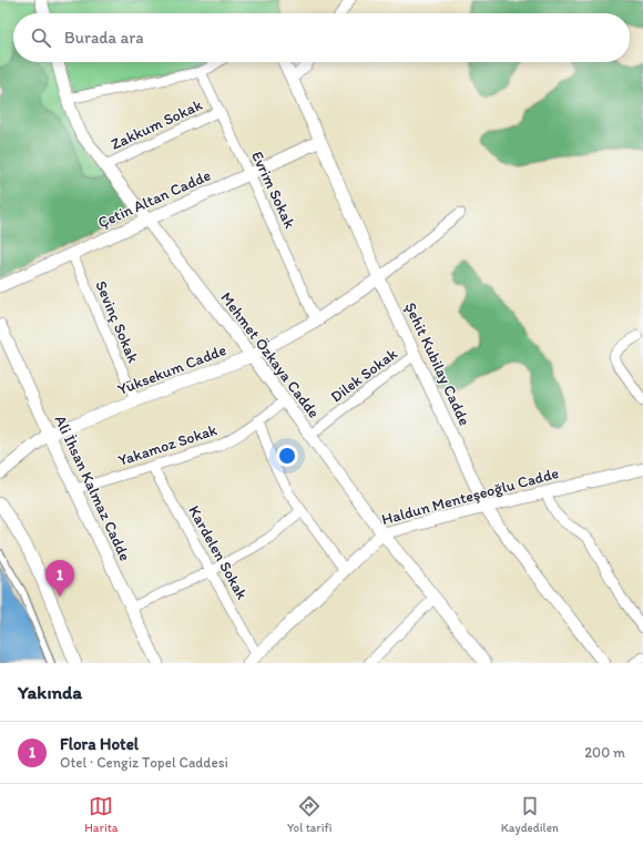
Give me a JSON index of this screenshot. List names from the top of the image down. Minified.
{"streets":{"street":["Zakkum Sokak","Evrim Sokak","Çetin Altan Cadde","Sevinç Sokak","Mehmet Özkaya Cadde","Şehit Kubilay Cadde","Yüksekum Cadde","Dilek Sokak","Yakamoz Sokak","Ali İhsan Kalmaz Cadde","Haldun Menteşeoğlu Cadde","Kardelen Sokak"]},"crossings":[["Zakkum Sokak","Evrim Sokak"],["Zakkum Sokak","Mehmet Özkaya Cadde"],["Evrim Sokak","Çetin Altan Cadde"],["Evrim Sokak","Yüksekum Cadde"],["Çetin Altan Cadde","Sevinç Sokak"],["Çetin Altan Cadde","Mehmet Özkaya Cadde"],["Çetin Altan Cadde","Şehit Kubilay Cadde"],["Sevinç Sokak","Yüksekum Cadde"],["Mehmet Özkaya Cadde","Yüksekum Cadde"],["Mehmet Özkaya Cadde","Dilek Sokak"],["Mehmet Özkaya Cadde","Yakamoz Sokak"],["Mehmet Özkaya Cadde","Haldun Menteşeoğlu Cadde"],["Şehit Kubilay Cadde","Yüksekum Cadde"],["Şehit Kubilay Cadde","Dilek Sokak"],["Şehit Kubilay Cadde","Haldun Menteşeoğlu Cadde"],["Yüksekum Cadde","Ali İhsan Kalmaz Cadde"],["Yakamoz Sokak","Ali İhsan Kalmaz Cadde"],["Yakamoz Sokak","Kardelen Sokak"],["Haldun Menteşeoğlu Cadde","Kardelen Sokak"]],"page":{"search":"Burada ara","pins":"1","heading":"Yakında","list":[{"mark":"1","name":"Flora Hotel","note":"Otel · Cengiz Topel Caddesi","value":"200 m"}],"nav":["Harita","Yol tarifi","Kaydedilen"]}}
